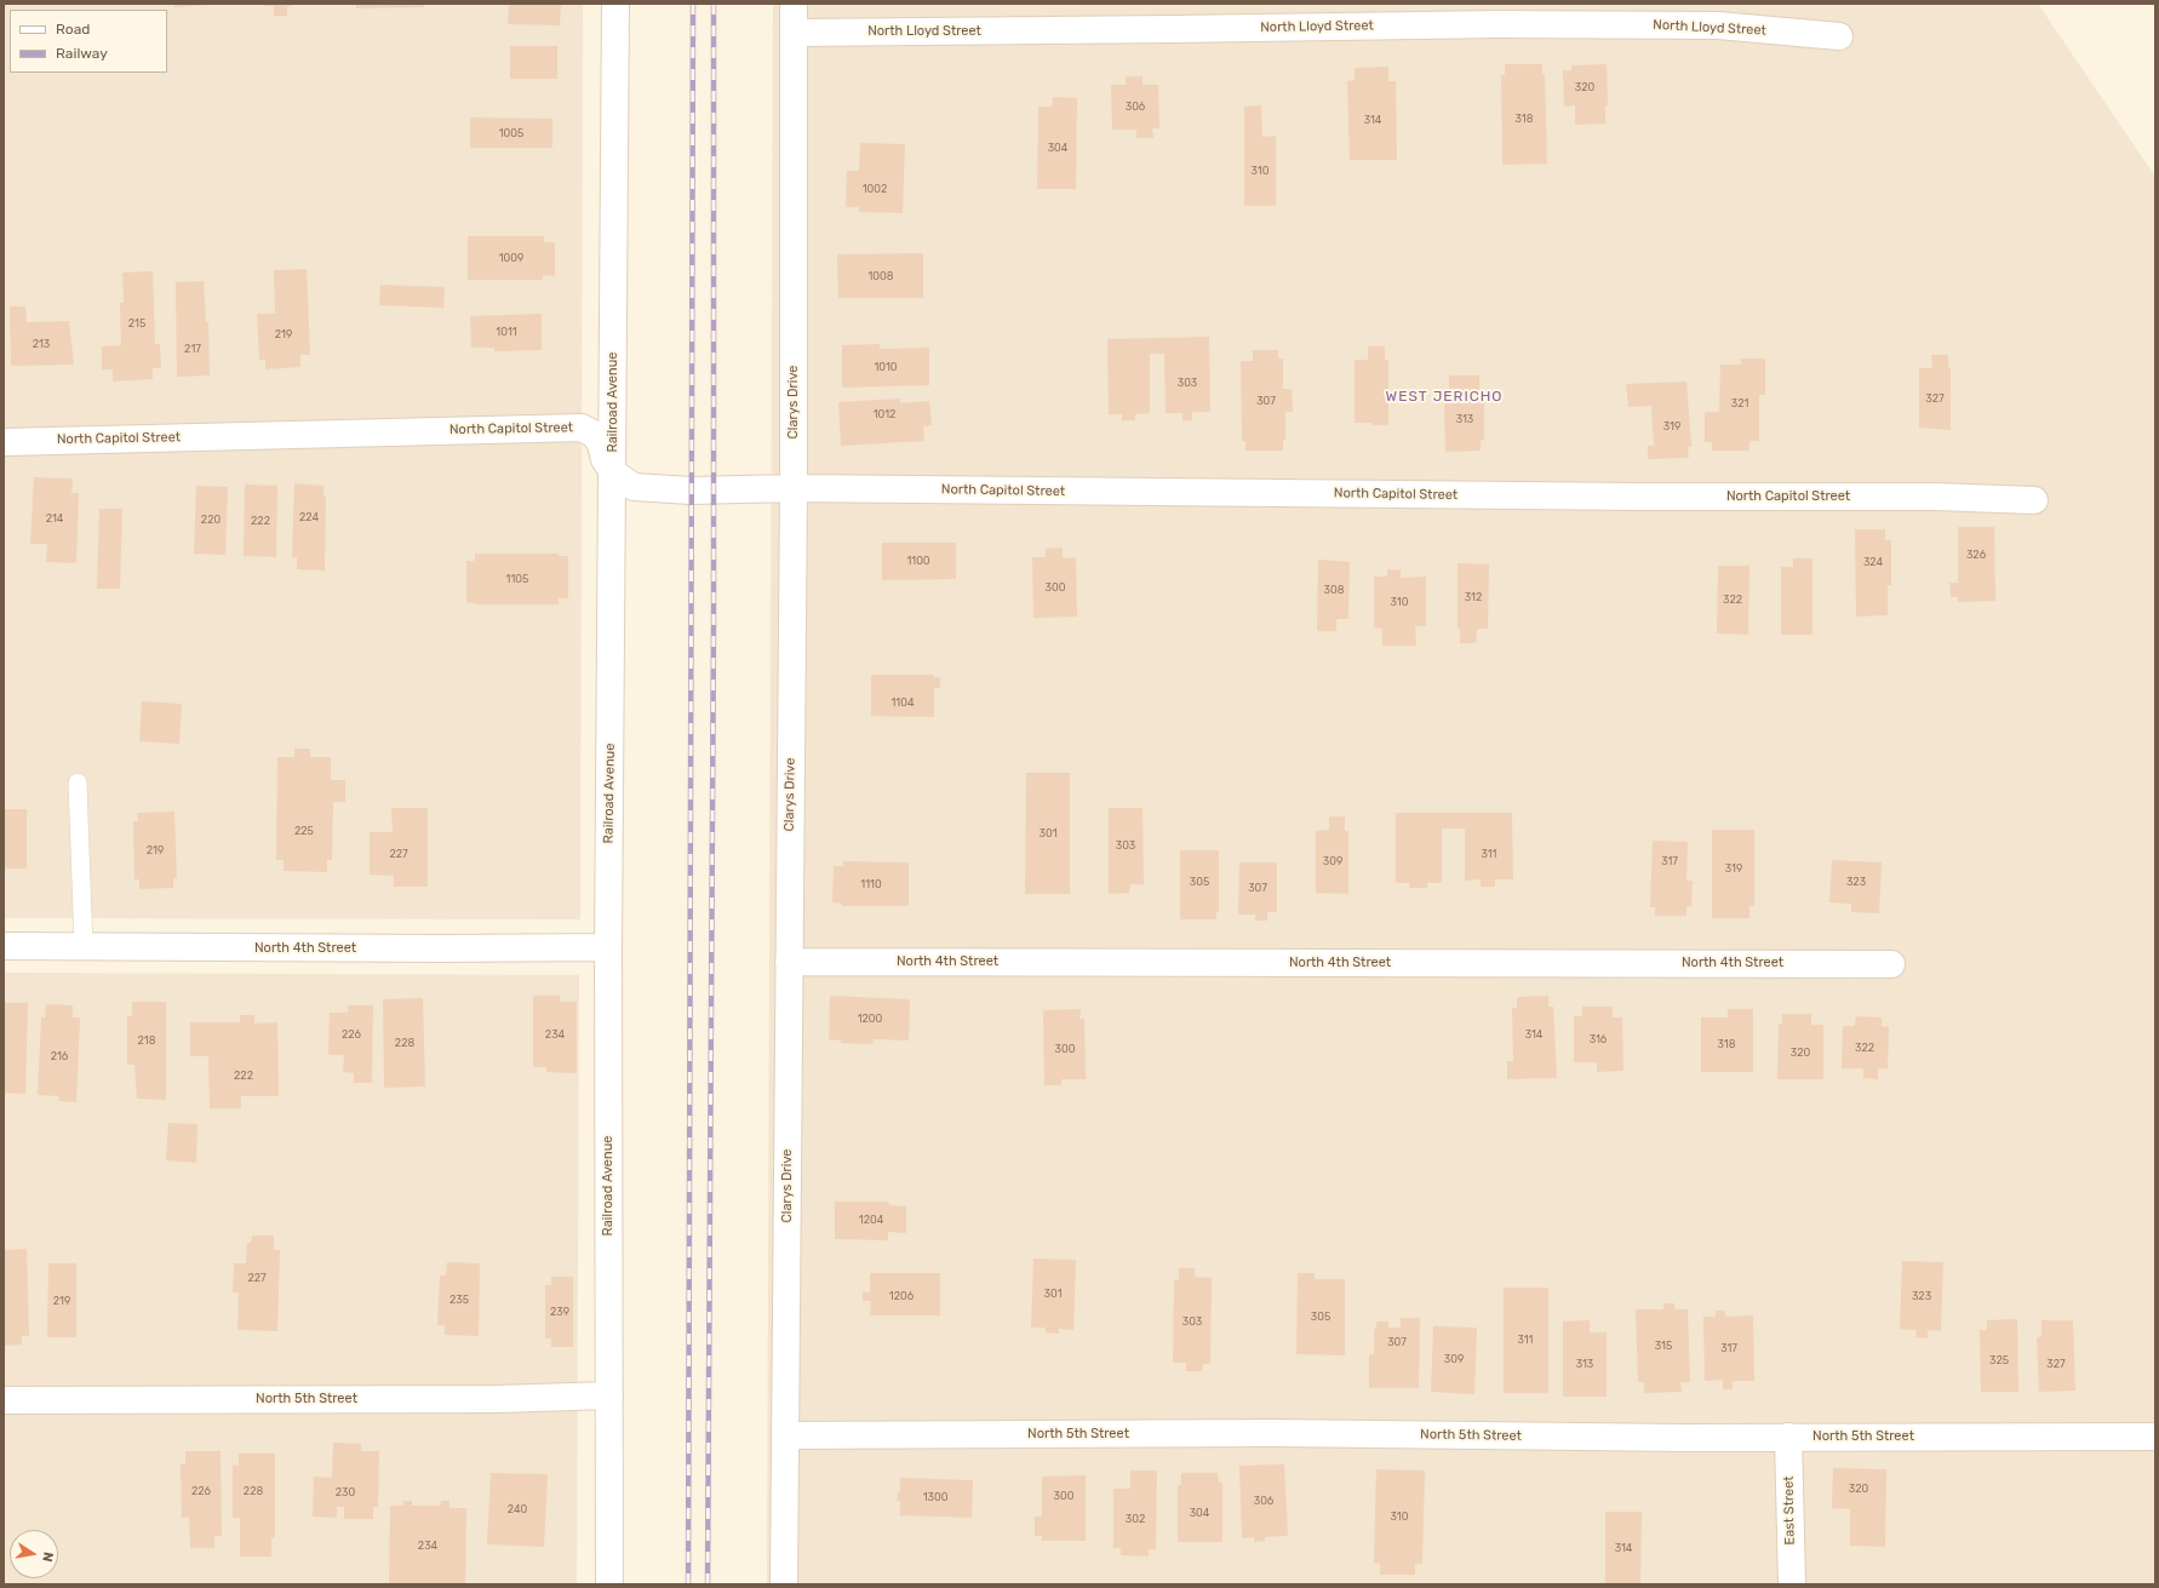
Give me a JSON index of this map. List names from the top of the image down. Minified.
{"streets":{"street":["North Lloyd Street","Railroad Avenue","Clarys Drive","North Capitol Street","North 4th Street","North 5th Street","East Street"]},"crossings":[["North Lloyd Street","Clarys Drive"],["Railroad Avenue","North Capitol Street"],["Railroad Avenue","North 4th Street"],["Railroad Avenue","North 5th Street"],["Clarys Drive","North Capitol Street"],["Clarys Drive","North 4th Street"],["Clarys Drive","North 5th Street"],["North 5th Street","East Street"]],"districts":["WEST JERICHO"],"house_numbers":["320","306","318","314","1005","304","310","1002","1009","1008","215","1011","219","213","217","1010","303","327","307","321","1012","313","319","224","214","220","222","326","1100","324","1105","300","308","312","322","310","1104","225","301","303","219","227","311","309","317","319","305","323","1110","307","1200","226","234","314","316","218","228","318","322","300","320","216","222","1204","227","301","1206","323","235","219","239","305","303","311","307","315","317","309","325","313","327","320","226","228","230","300","1300","306","240","304","310","302","234","314"],"legend":["Road","Railway"],"north":"right"}
